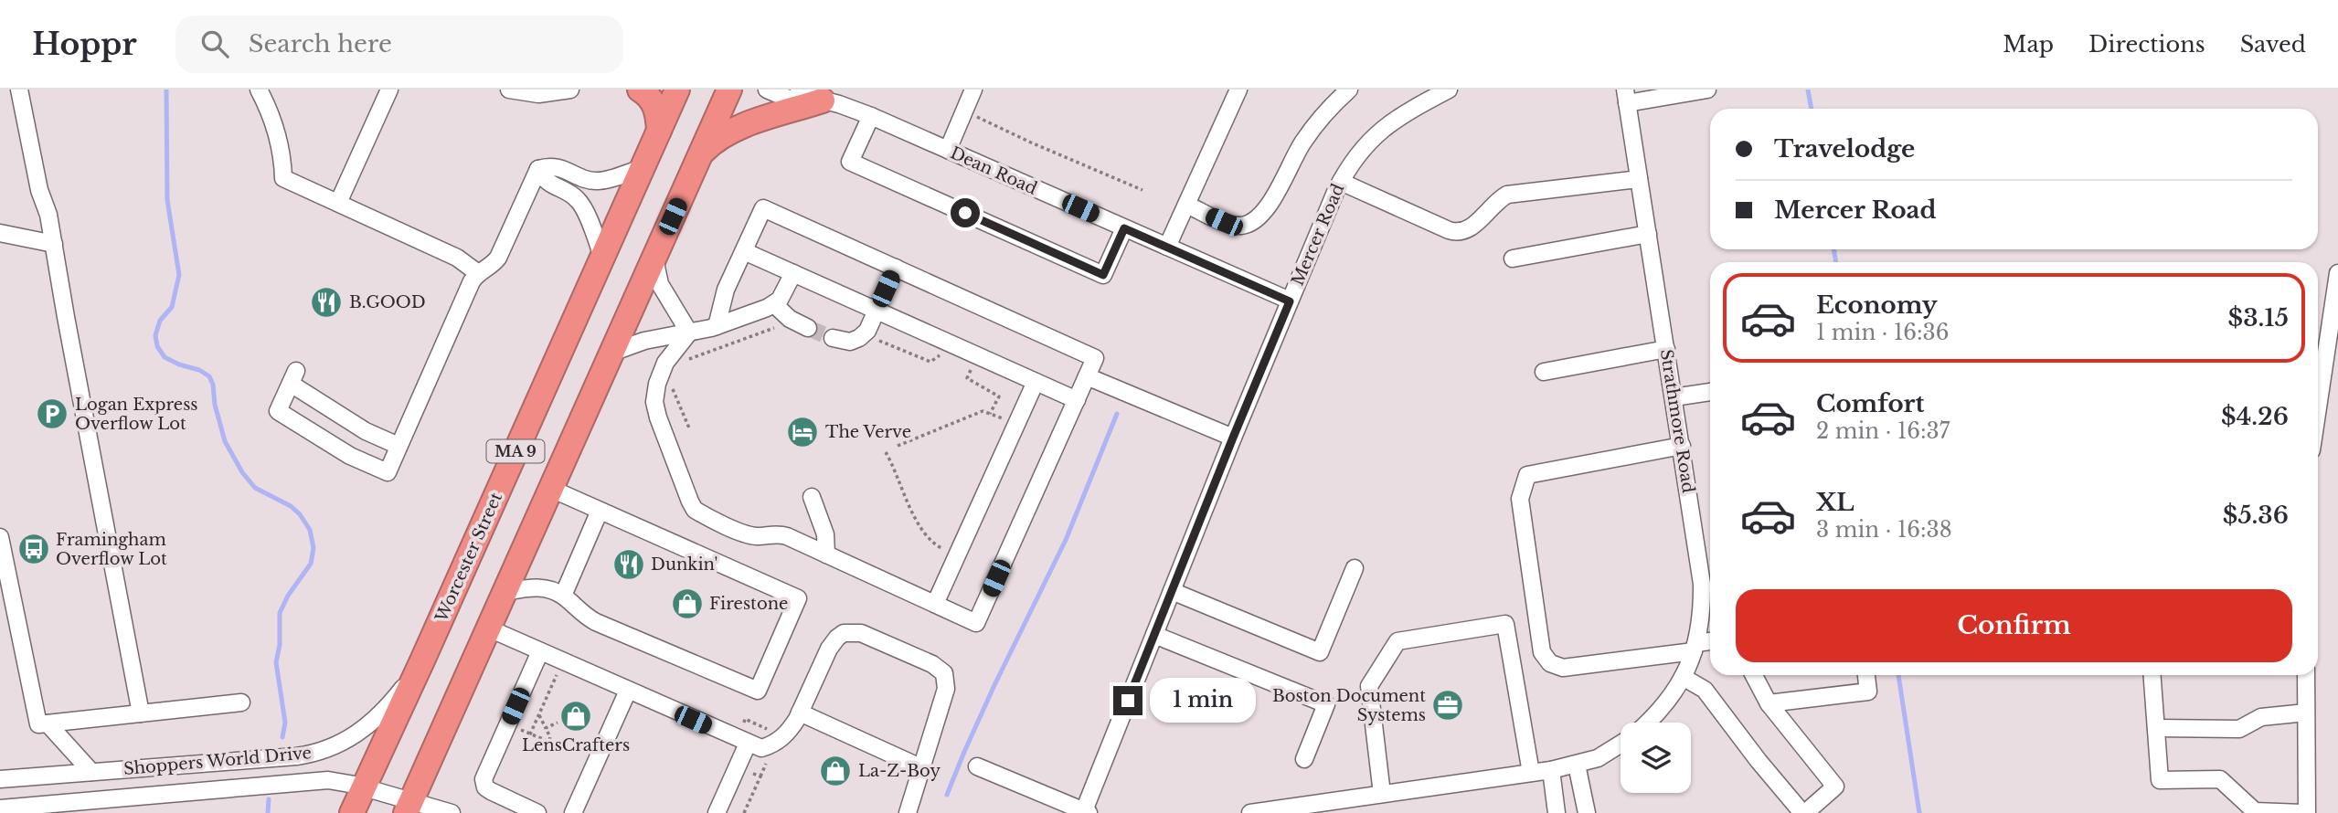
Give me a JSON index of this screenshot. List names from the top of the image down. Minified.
{"streets":{"highway":["MA 9","Worcester Street"],"street":["Dean Road","Mercer Road","Strathmore Road","Shoppers World Drive"]},"crossings":[["Dean Road","Mercer Road"],["MA 9","Shoppers World Drive"],["Worcester Street","Shoppers World Drive"]],"places":{"restaurant":["B.GOOD","Dunkin'"],"parking":["Logan Express Overflow Lot"],"hotel":["The Verve"],"bus stop":["Framingham Overflow Lot"],"shop":["Firestone","LensCrafters","La-Z-Boy"],"office":["Boston Document Systems"]},"page":{"header":"Hoppr","search":"Search here","nav":["Map","Directions","Saved"],"banner":["Travelodge","Mercer Road"],"list":[{"name":"Economy","note":"1 min · 16:36","value":"$3.15"},{"name":"Comfort","note":"2 min · 16:37","value":"$4.26"},{"name":"XL","note":"3 min · 16:38","value":"$5.36"}],"buttons":"Confirm","bubble":"1 min"}}
